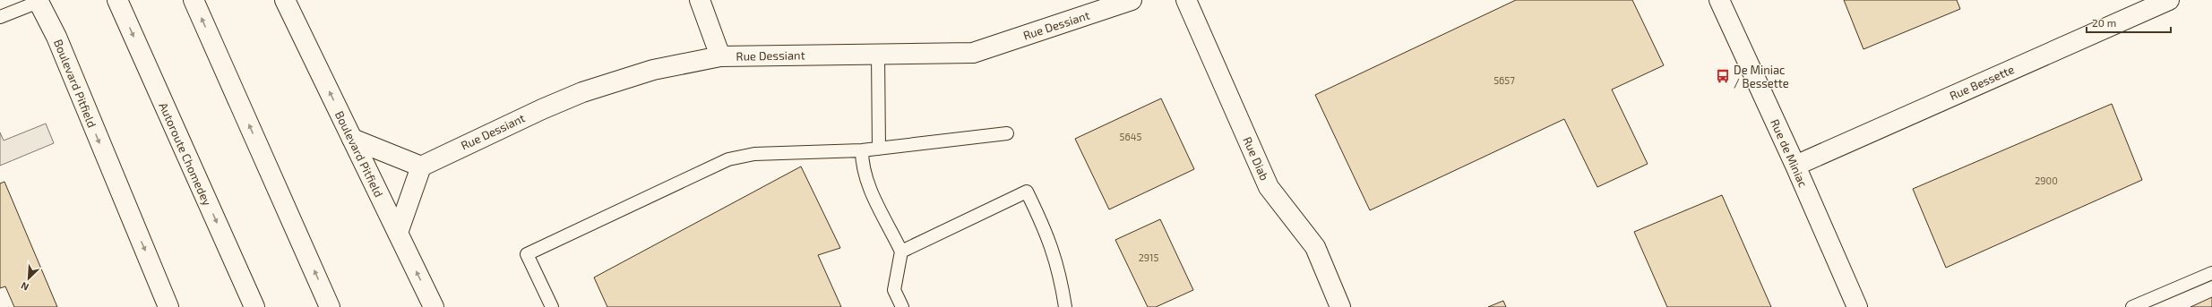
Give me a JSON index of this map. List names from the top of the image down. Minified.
{"streets":{"main road":["Rue Dessiant","Rue Bessette","Boulevard Pitfield","Rue de Miniac","Autoroute Chomedey","Rue Diab"]},"crossings":[["Rue Bessette","Rue de Miniac"]],"places":{"bus stop":["De Miniac / Bessette"]},"house_numbers":["5657","5645","2900","2915"],"scale_bar":"20 m","north":"bottom left"}
